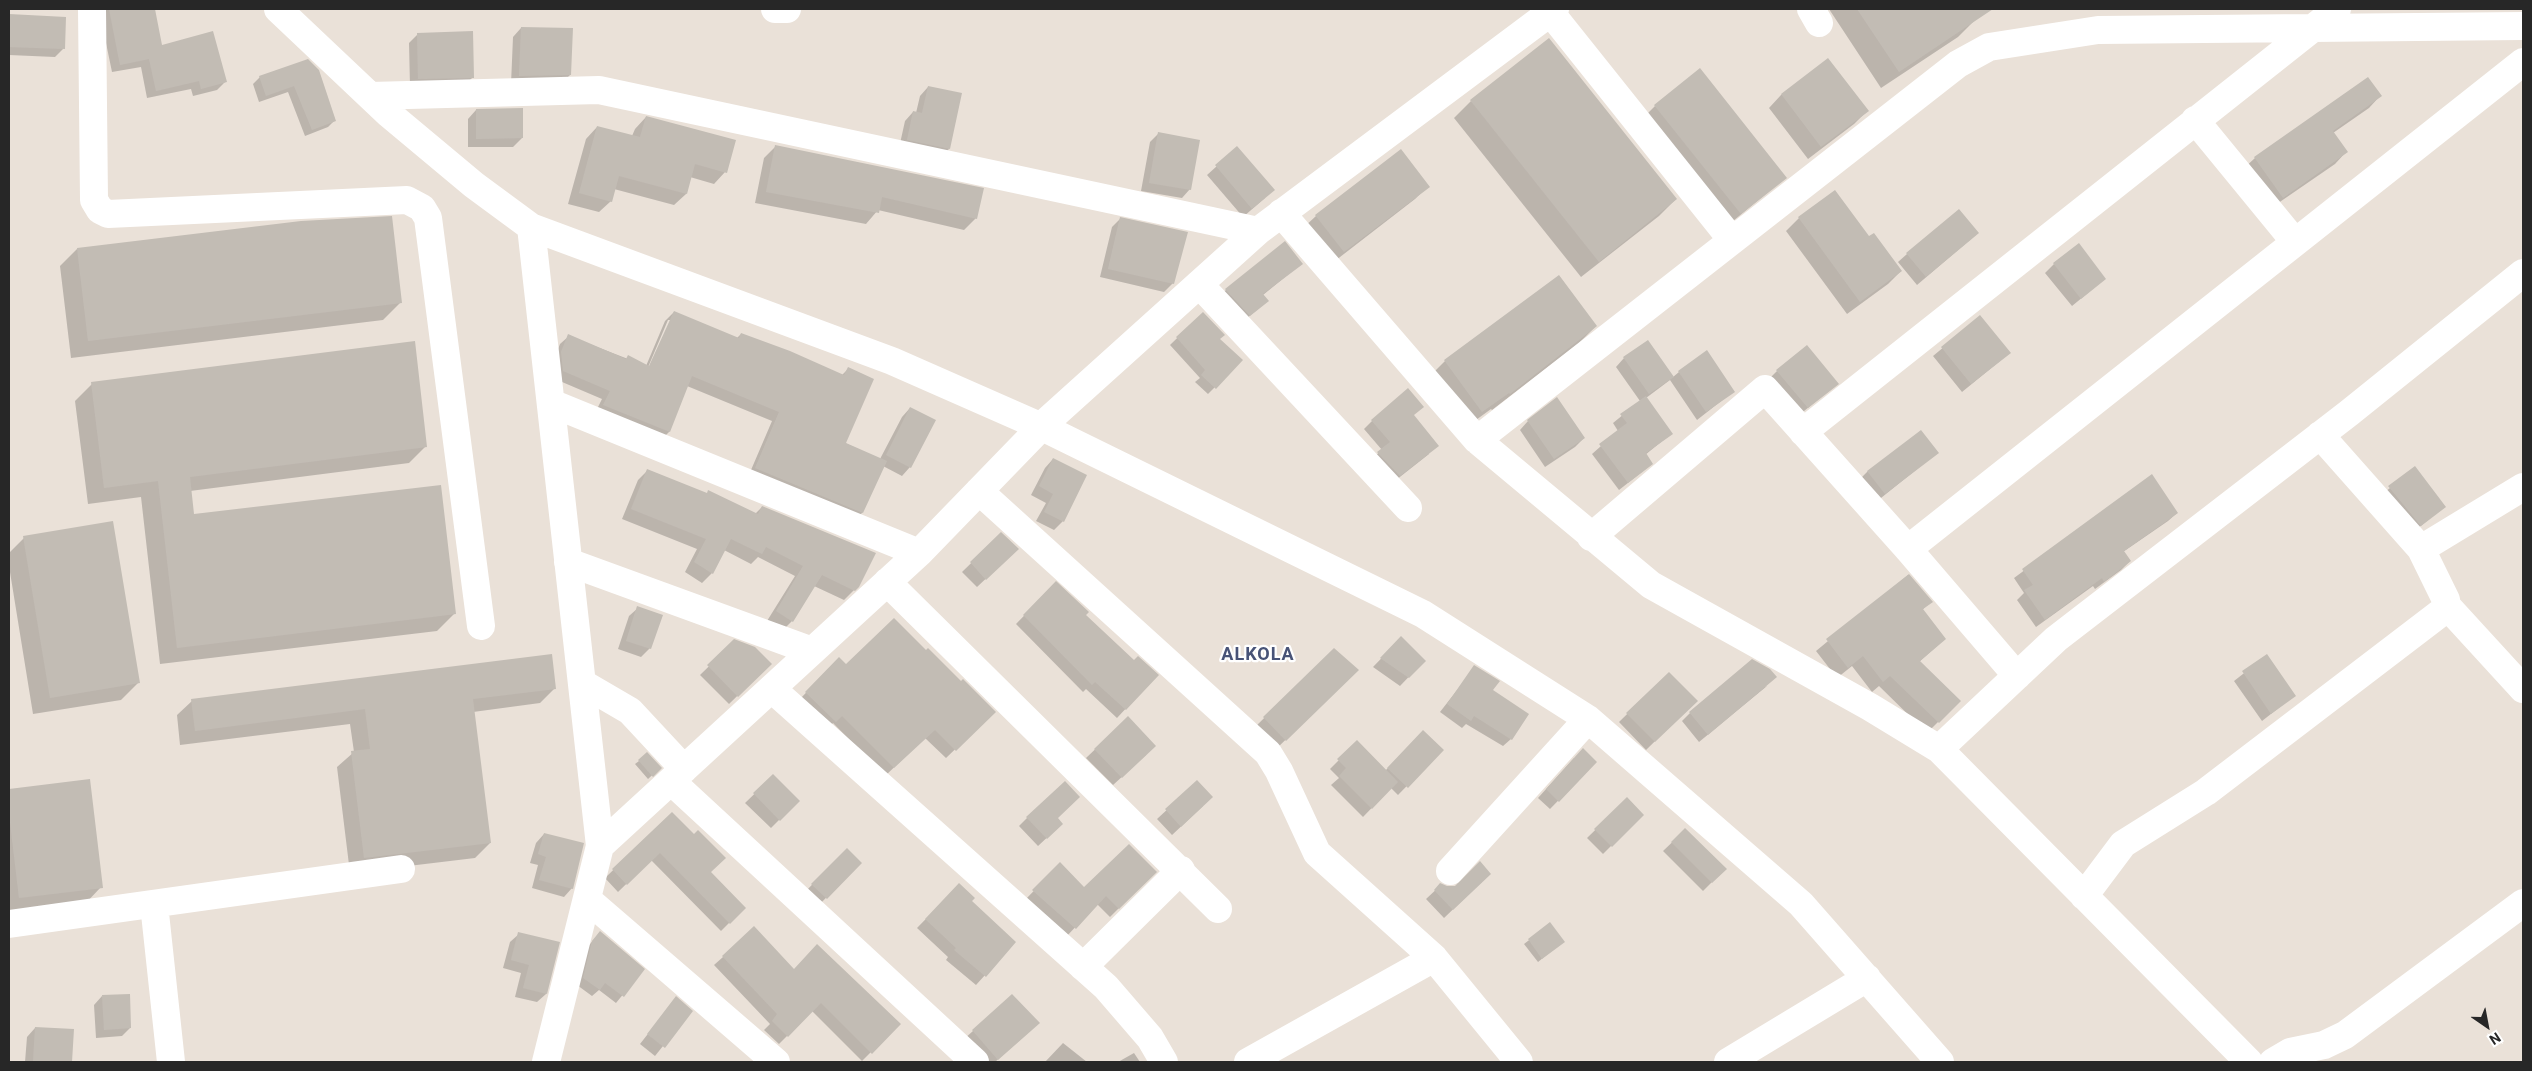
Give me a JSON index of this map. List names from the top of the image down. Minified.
{"districts":["ALKOLA"],"north":"bottom right"}
